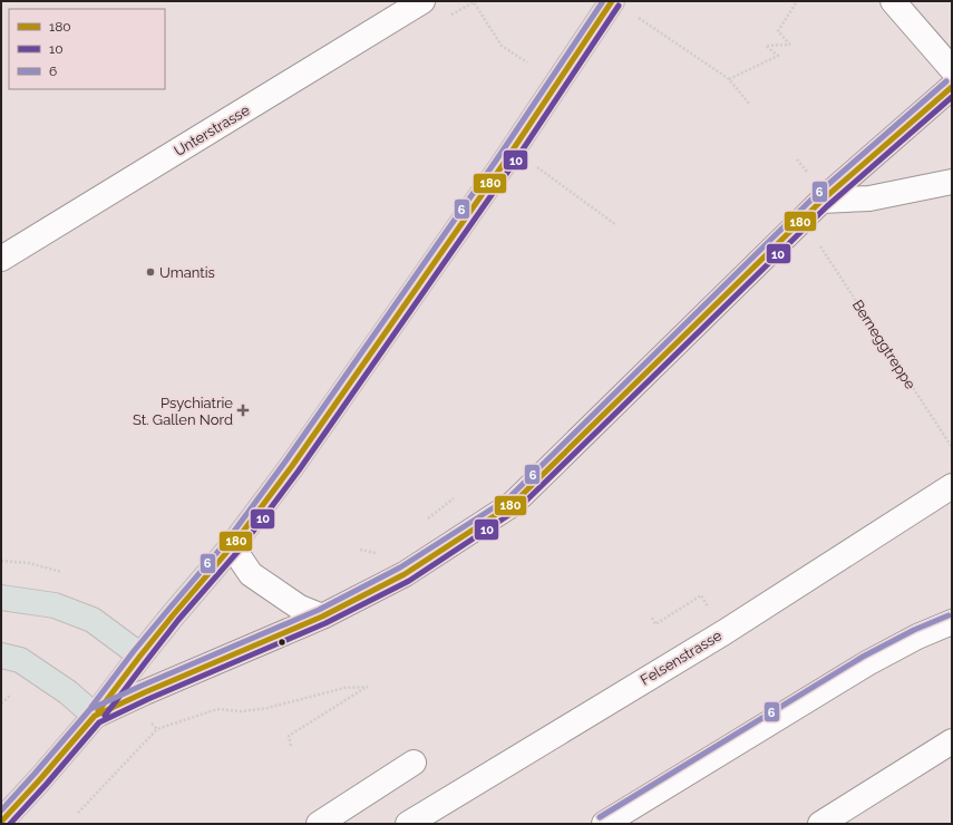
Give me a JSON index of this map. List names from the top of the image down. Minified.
{"streets":{"street":["Unterstrasse","Felsenstrasse"],"path":["Berneggtreppe"]},"places":{"other":["Umantis"],"health":["Psychiatrie St. Gallen Nord"]},"lines":["transit line 180","transit line 6","transit line 10"],"legend":["180","10","6"]}
